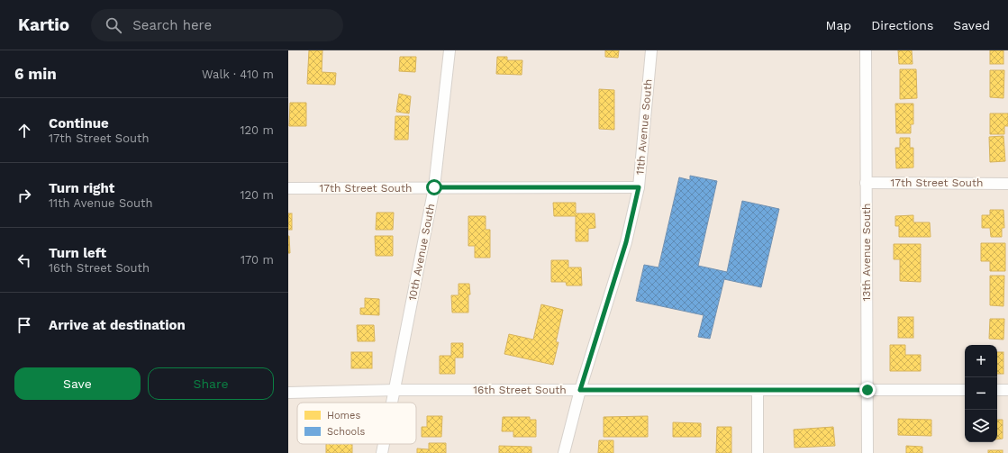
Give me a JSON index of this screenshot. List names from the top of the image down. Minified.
{"streets":{"street":["11th Avenue South","17th Street South","10th Avenue South","13th Avenue South","16th Street South"]},"crossings":[["11th Avenue South","17th Street South"],["11th Avenue South","16th Street South"],["17th Street South","10th Avenue South"],["17th Street South","13th Avenue South"],["10th Avenue South","16th Street South"],["13th Avenue South","16th Street South"]],"legend":["Homes","Schools"],"page":{"header":"Kartio","search":"Search here","nav":["Map","Directions","Saved"],"heading":["6 min","Walk · 410 m"],"list":[["Continue","17th Street South","120 m"],["Turn right","11th Avenue South","120 m"],["Turn left","16th Street South","170 m"],"Arrive at destination"],"map_buttons":["+","−"],"buttons":["Save","Share"]}}
